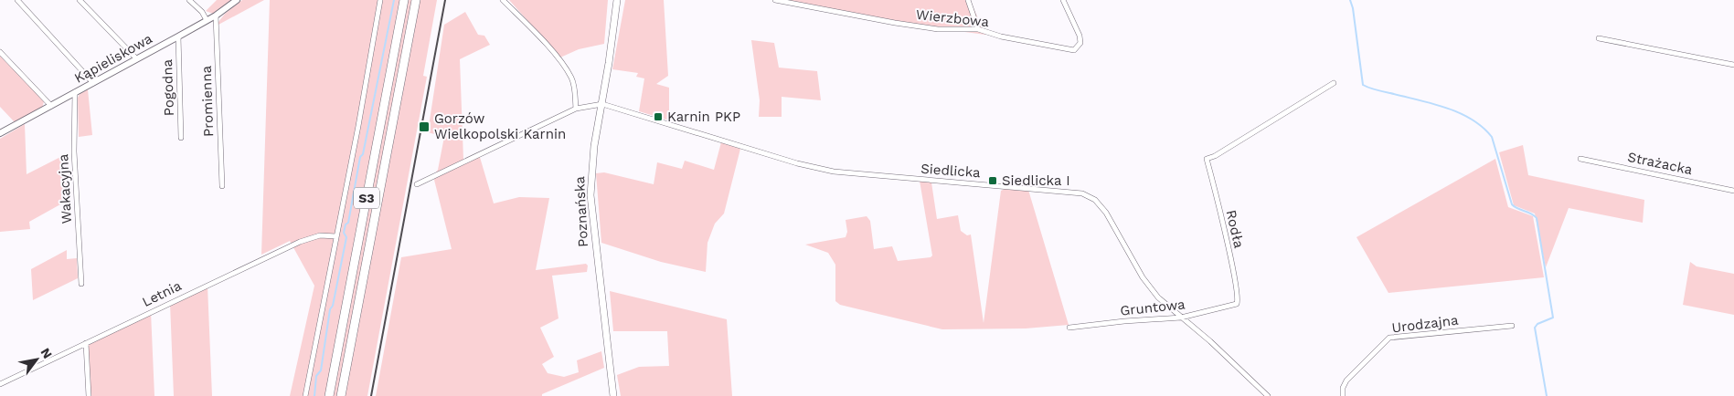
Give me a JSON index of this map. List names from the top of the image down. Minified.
{"streets":{"highway":["S3"],"main road":["Poznańska"],"street":["Wierzbowa","Kąpieliskowa","Pogodna","Promienna","Strażacka","Siedlicka","Wakacyjna","Rodła","Letnia","Gruntowa","Urodzajna"]},"crossings":[["Kąpieliskowa","Pogodna"],["Kąpieliskowa","Promienna"],["Kąpieliskowa","Wakacyjna"],["Siedlicka","Poznańska"],["Siedlicka","Gruntowa"],["Rodła","Gruntowa"]],"places":{"transit":["Karnin PKP","Gorzów Wielkopolski Karnin","Siedlicka I"]},"north":"top right"}
